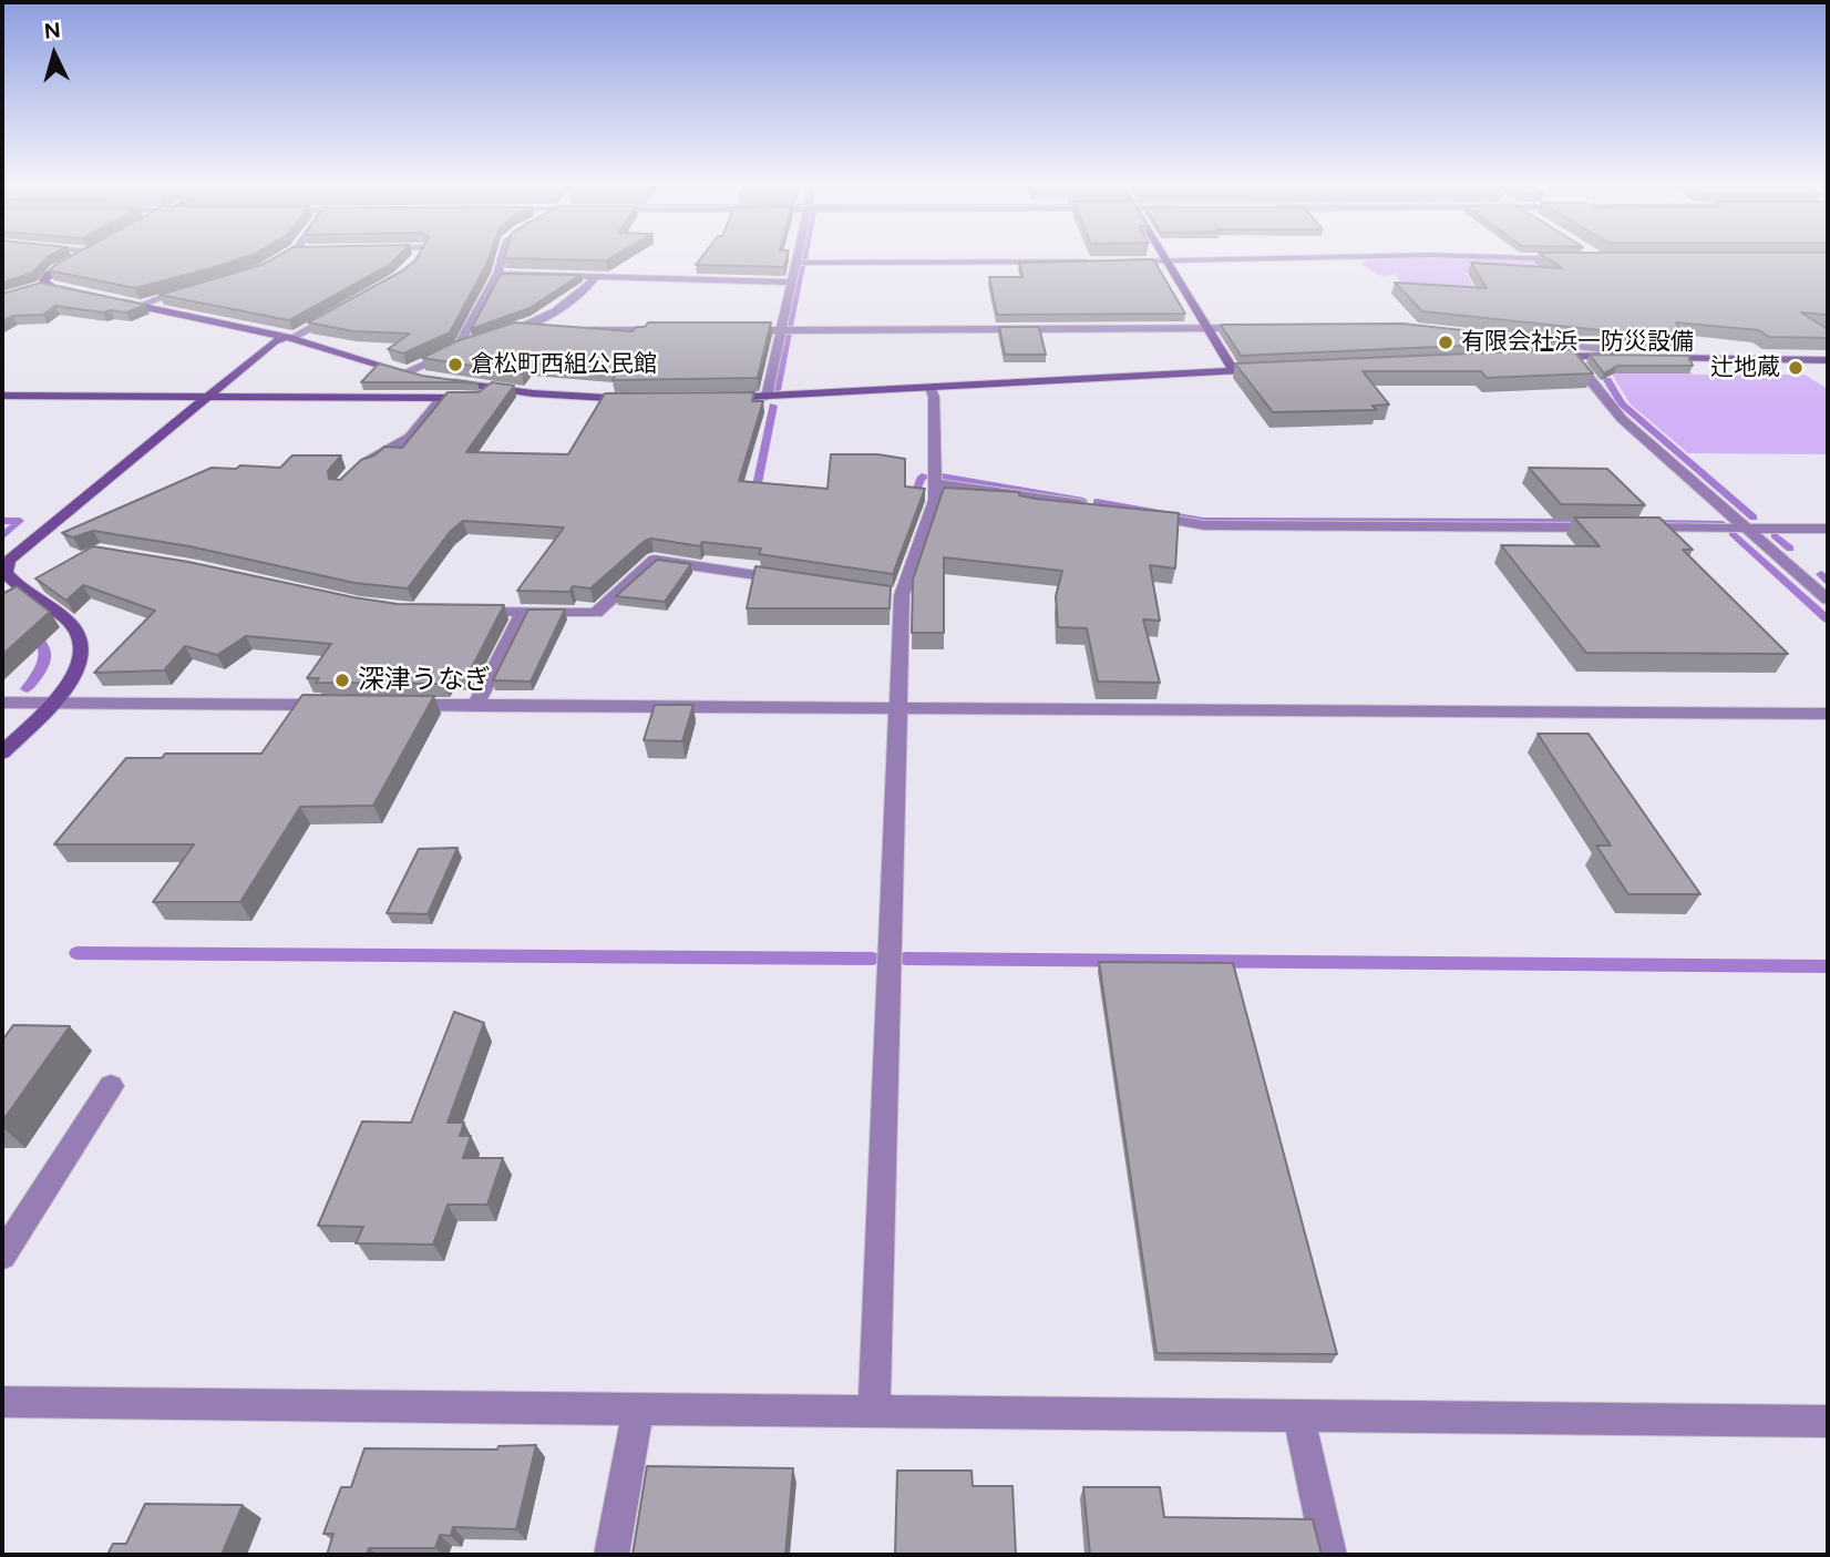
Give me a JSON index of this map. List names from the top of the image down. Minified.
{"places":["有限会社浜一防災設備","倉松町西組公民館","辻地蔵","深津うなぎ"],"north":"top"}
